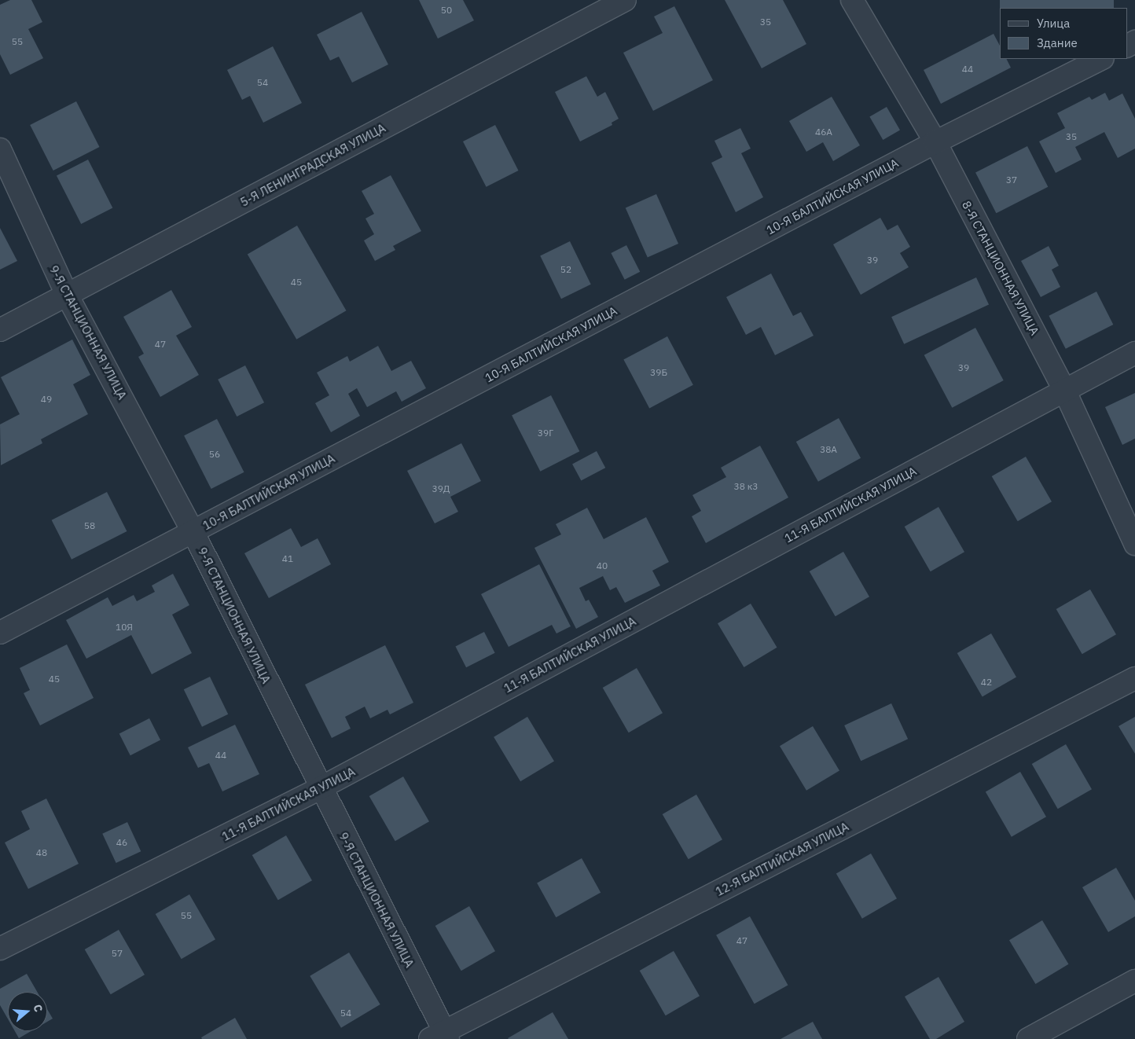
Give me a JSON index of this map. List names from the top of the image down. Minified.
{"streets":{"street":["5-Я ЛЕНИНГРАДСКАЯ УЛИЦА","10-Я БАЛТИЙСКАЯ УЛИЦА","8-Я СТАНЦИОННАЯ УЛИЦА","9-Я СТАНЦИОННАЯ УЛИЦА","11-Я БАЛТИЙСКАЯ УЛИЦА","12-Я БАЛТИЙСКАЯ УЛИЦА"]},"crossings":[["5-Я ЛЕНИНГРАДСКАЯ УЛИЦА","9-Я СТАНЦИОННАЯ УЛИЦА"],["10-Я БАЛТИЙСКАЯ УЛИЦА","8-Я СТАНЦИОННАЯ УЛИЦА"],["10-Я БАЛТИЙСКАЯ УЛИЦА","9-Я СТАНЦИОННАЯ УЛИЦА"],["8-Я СТАНЦИОННАЯ УЛИЦА","11-Я БАЛТИЙСКАЯ УЛИЦА"],["9-Я СТАНЦИОННАЯ УЛИЦА","11-Я БАЛТИЙСКАЯ УЛИЦА"],["9-Я СТАНЦИОННАЯ УЛИЦА","12-Я БАЛТИЙСКАЯ УЛИЦА"]],"house_numbers":["50","35","55","44","54","46А","35","37","39","52","45","47","39","39Б","49","39Г","38А","56","38 к3","39Д","58","41","40","10Я","45","42","44","46","48","55","47","57","54"],"legend":["Улица","Здание"],"north":"right"}
